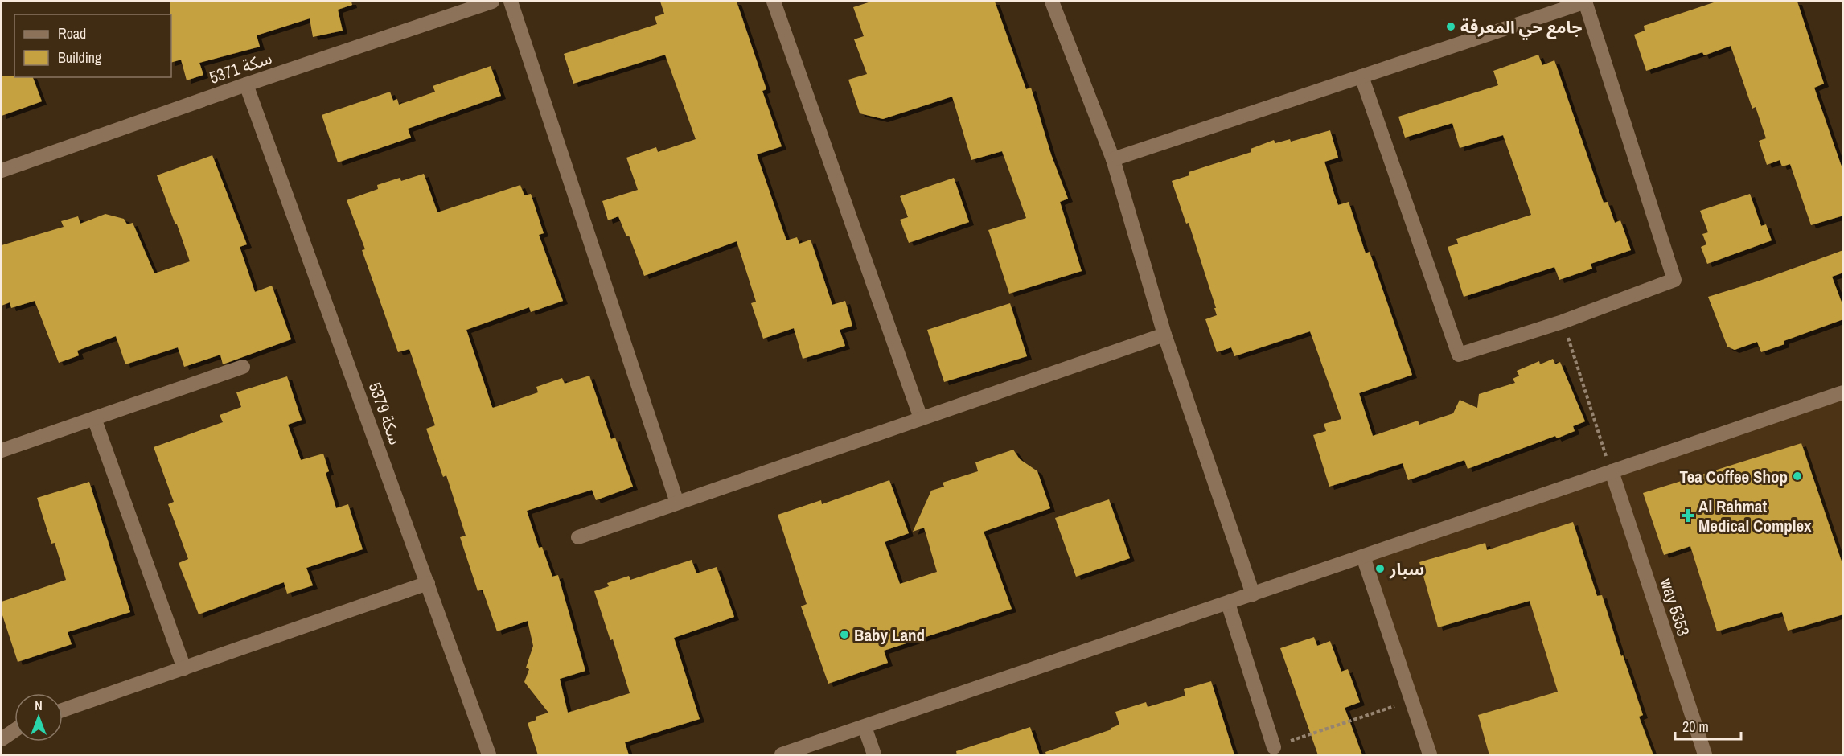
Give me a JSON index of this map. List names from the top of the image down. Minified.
{"streets":{"street":["سكة 5371","سكة 5379","way 5353"]},"crossings":[["سكة 5371","سكة 5379"]],"places":{"other":["جامع حي المعرفة","Tea Coffee Shop","سبار","Baby Land"],"health":["Al Rahmat Medical Complex"]},"legend":["Road","Building"],"scale_bar":"20 m","north":"top"}
